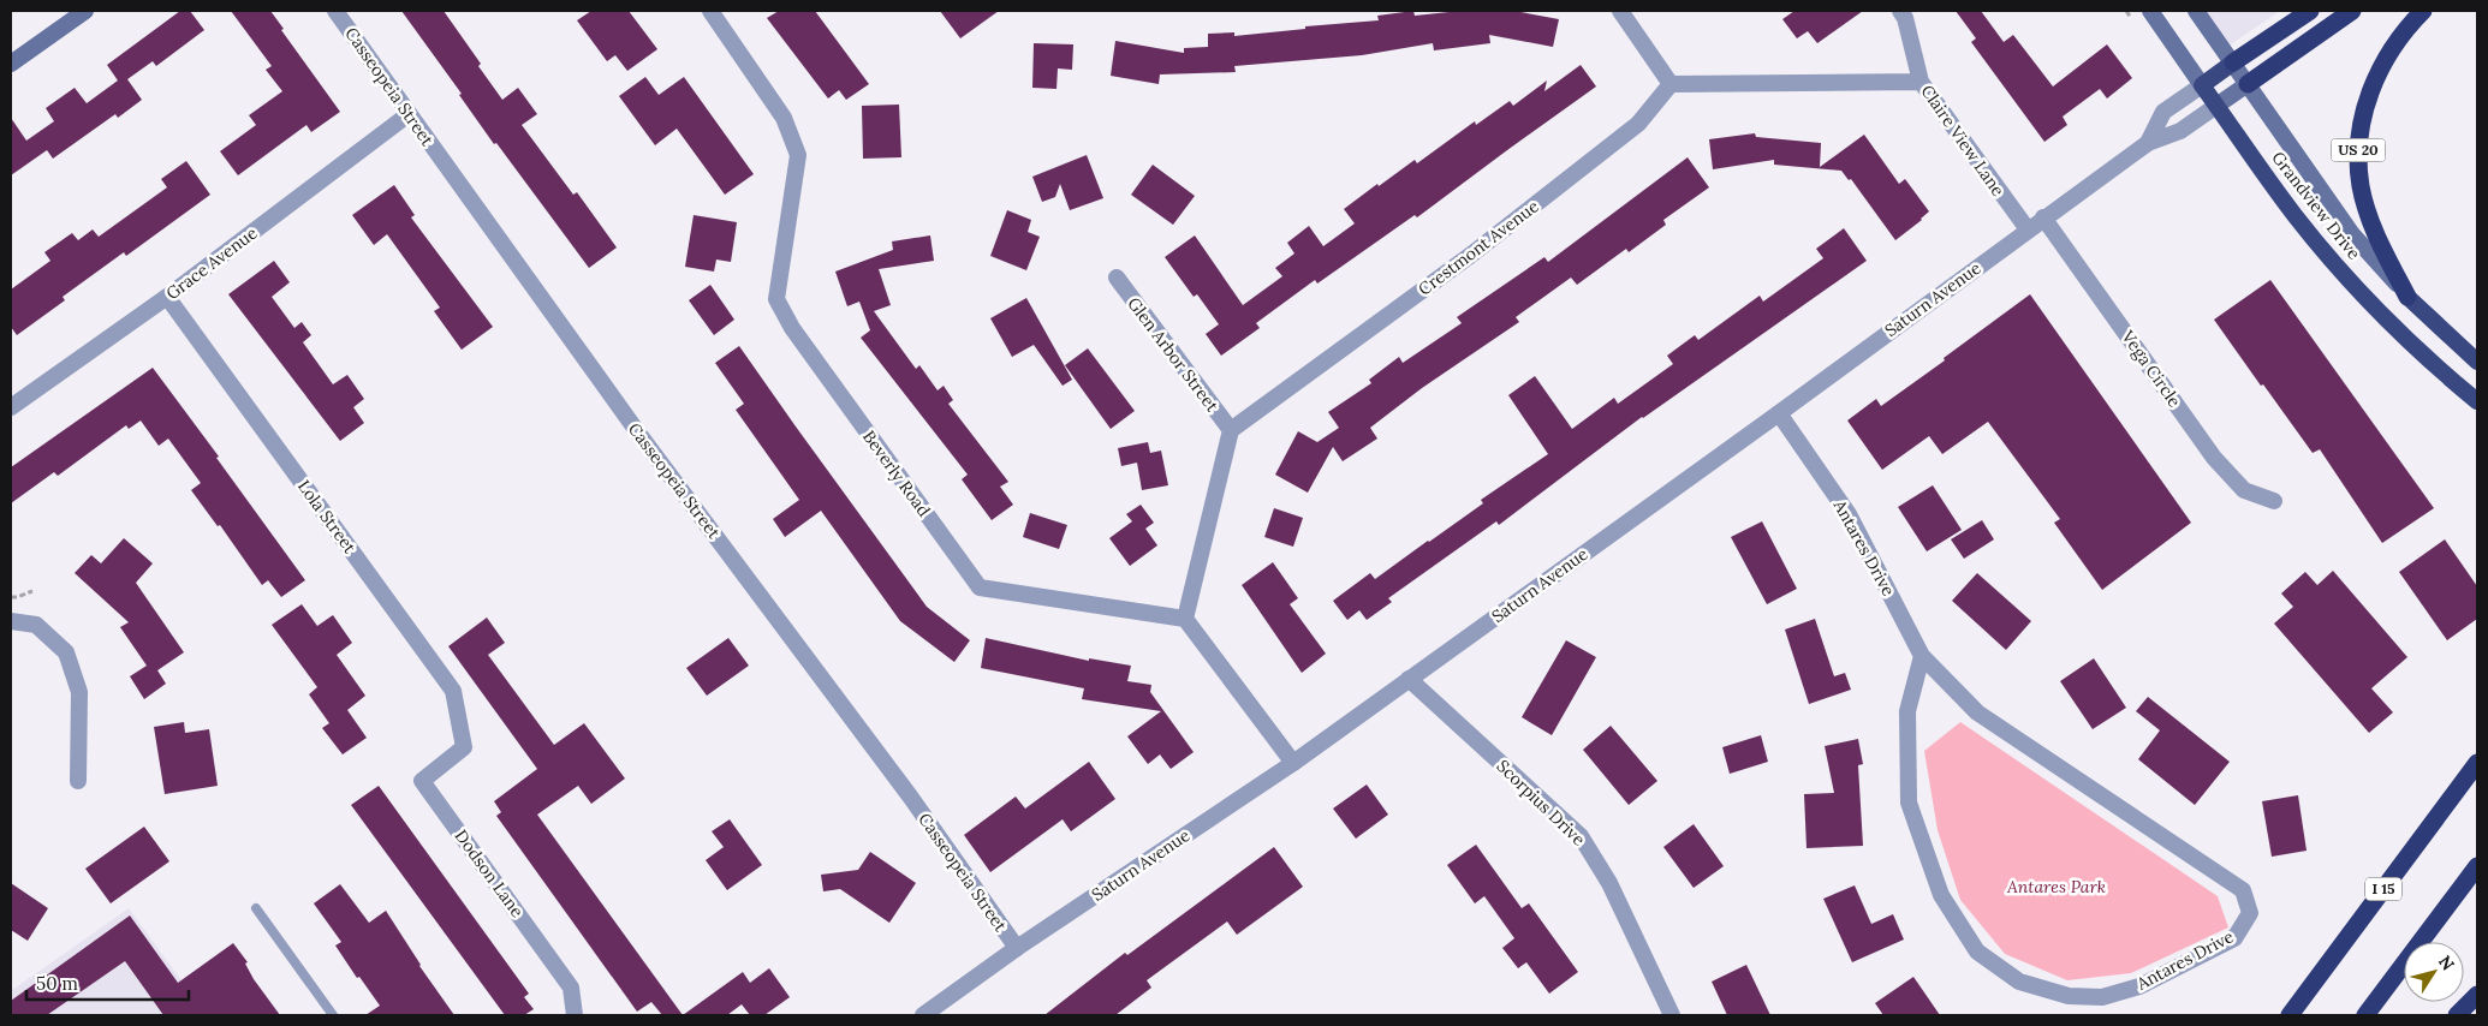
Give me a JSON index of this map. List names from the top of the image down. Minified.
{"streets":{"highway":["US 20","Grandview Drive","I 15"],"street":["Casseopeia Street","Claire View Lane","Crestmont Avenue","Grace Avenue","Saturn Avenue","Glen Arbor Street","Vega Circle","Beverly Road","Lola Street","Antares Drive","Scorpius Drive","Dodson Lane"]},"crossings":[["Casseopeia Street","Grace Avenue"],["Casseopeia Street","Saturn Avenue"],["Claire View Lane","Saturn Avenue"],["US 20","Grandview Drive"],["Grandview Drive","Saturn Avenue"],["Crestmont Avenue","Glen Arbor Street"],["Grace Avenue","Lola Street"],["Saturn Avenue","Vega Circle"],["Saturn Avenue","Antares Drive"],["Saturn Avenue","Scorpius Drive"],["Lola Street","Dodson Lane"]],"parks":["Antares Park"],"scale_bar":"50 m","north":"top right"}
